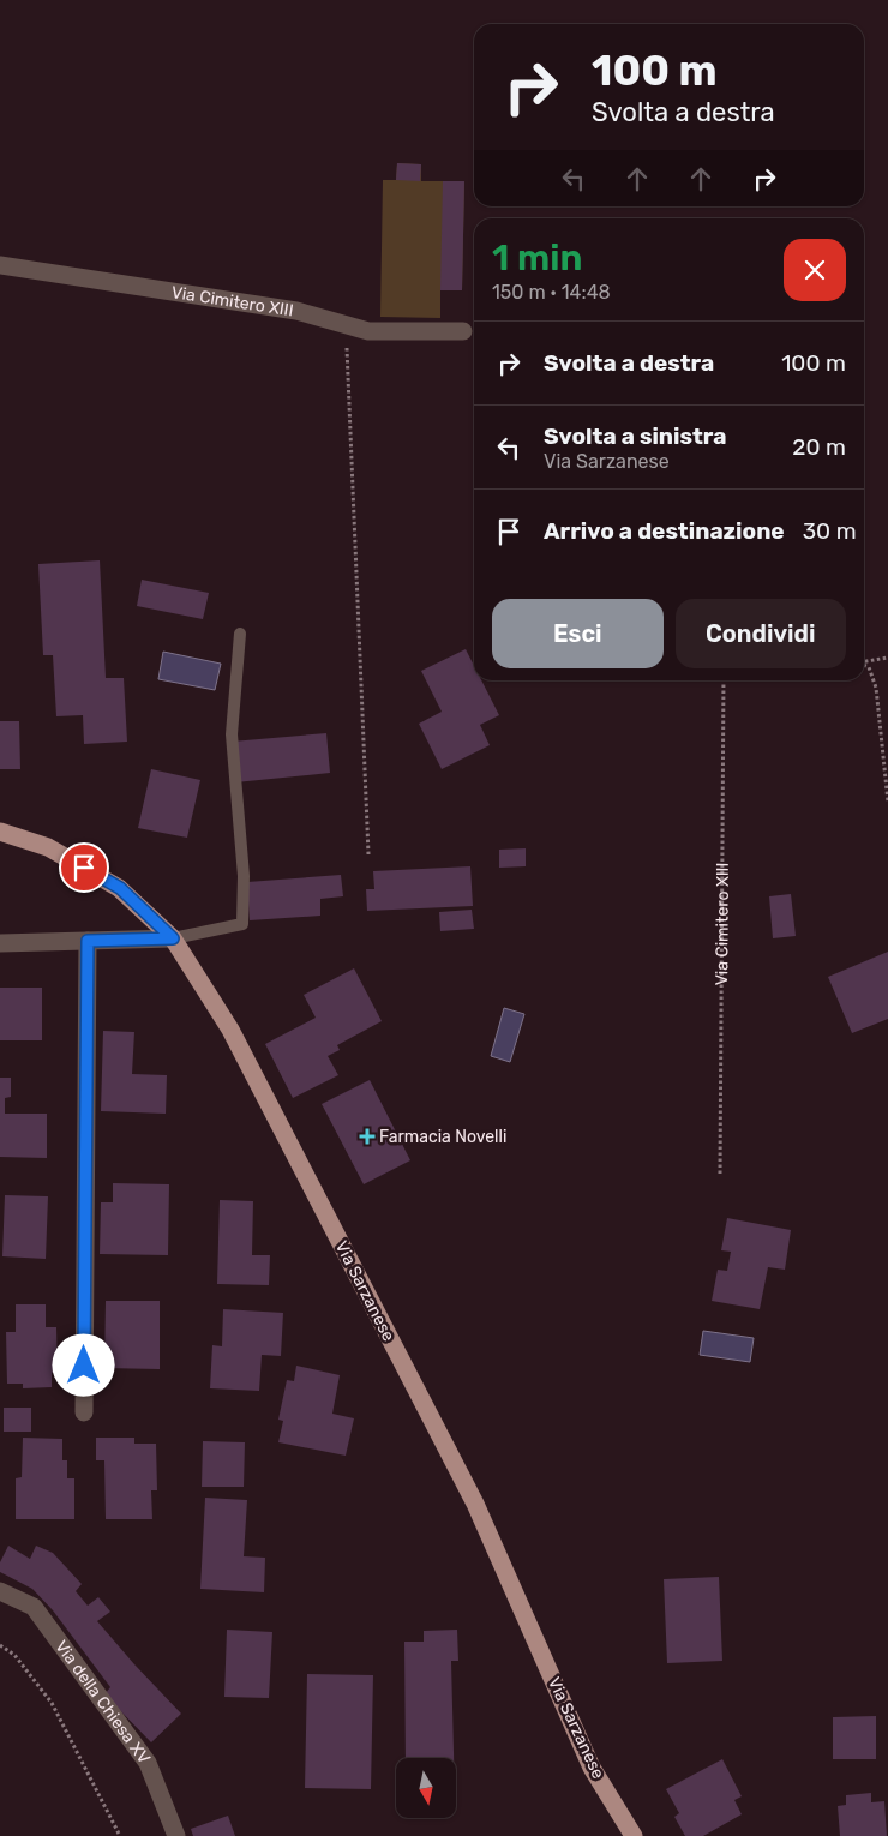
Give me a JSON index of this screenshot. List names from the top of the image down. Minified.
{"streets":{"main road":["Via Sarzanese"],"street":["Via Cimitero XIII","Via della Chiesa XV"]},"places":{"health":["Farmacia Novelli"]},"north":"bottom","page":{"turn":["100 m","Svolta a destra"],"heading":["1 min","150 m · 14:48"],"list":[{"name":"Svolta a destra","value":"100 m"},{"name":"Svolta a sinistra","note":"Via Sarzanese","value":"20 m"},{"name":"Arrivo a destinazione","value":"30 m"}],"buttons":["Esci","Condividi"]}}
